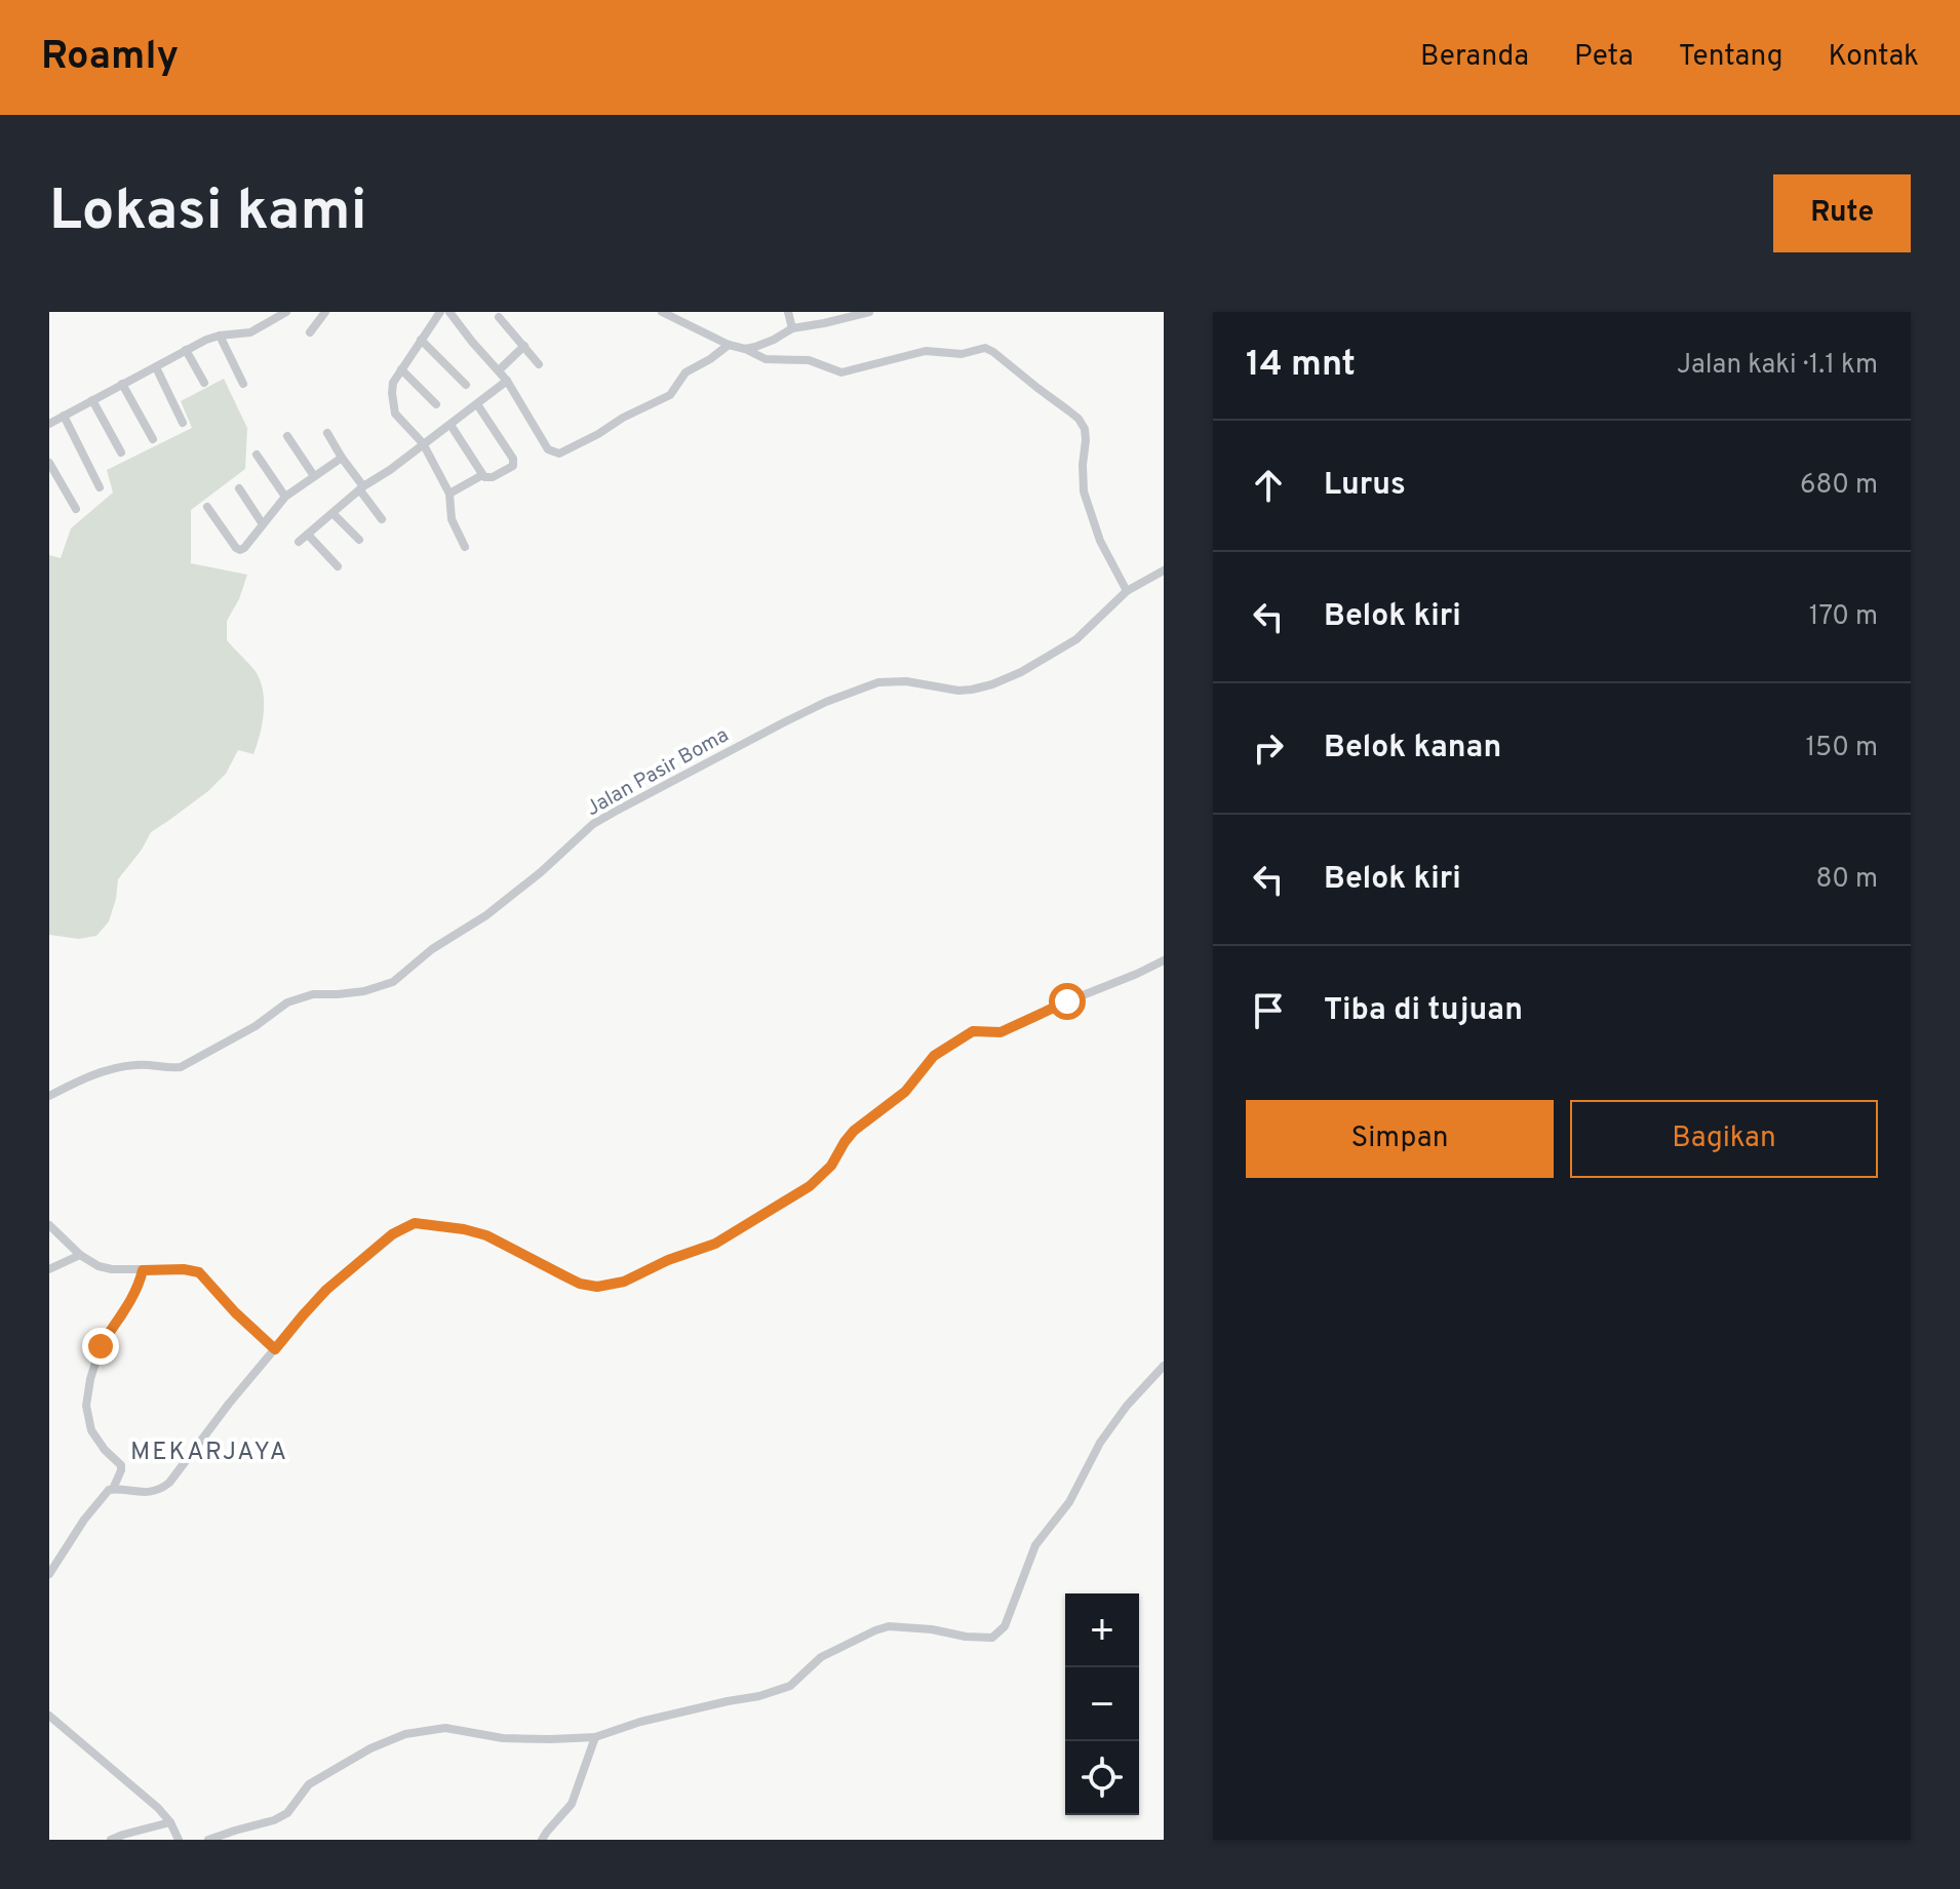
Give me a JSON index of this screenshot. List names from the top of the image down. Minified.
{"streets":{"street":["Jalan Pasir Boma"]},"districts":["MEKARJAYA"],"page":{"header":"Roamly","nav":["Beranda","Peta","Tentang","Kontak"],"buttons":["Rute",["Simpan","Bagikan"]],"title":"Lokasi kami","heading":["14 mnt","Jalan kaki · 1.1 km"],"list":[["Lurus","680 m"],["Belok kiri","170 m"],["Belok kanan","150 m"],["Belok kiri","80 m"],"Tiba di tujuan"],"map_buttons":["+","−"]}}
